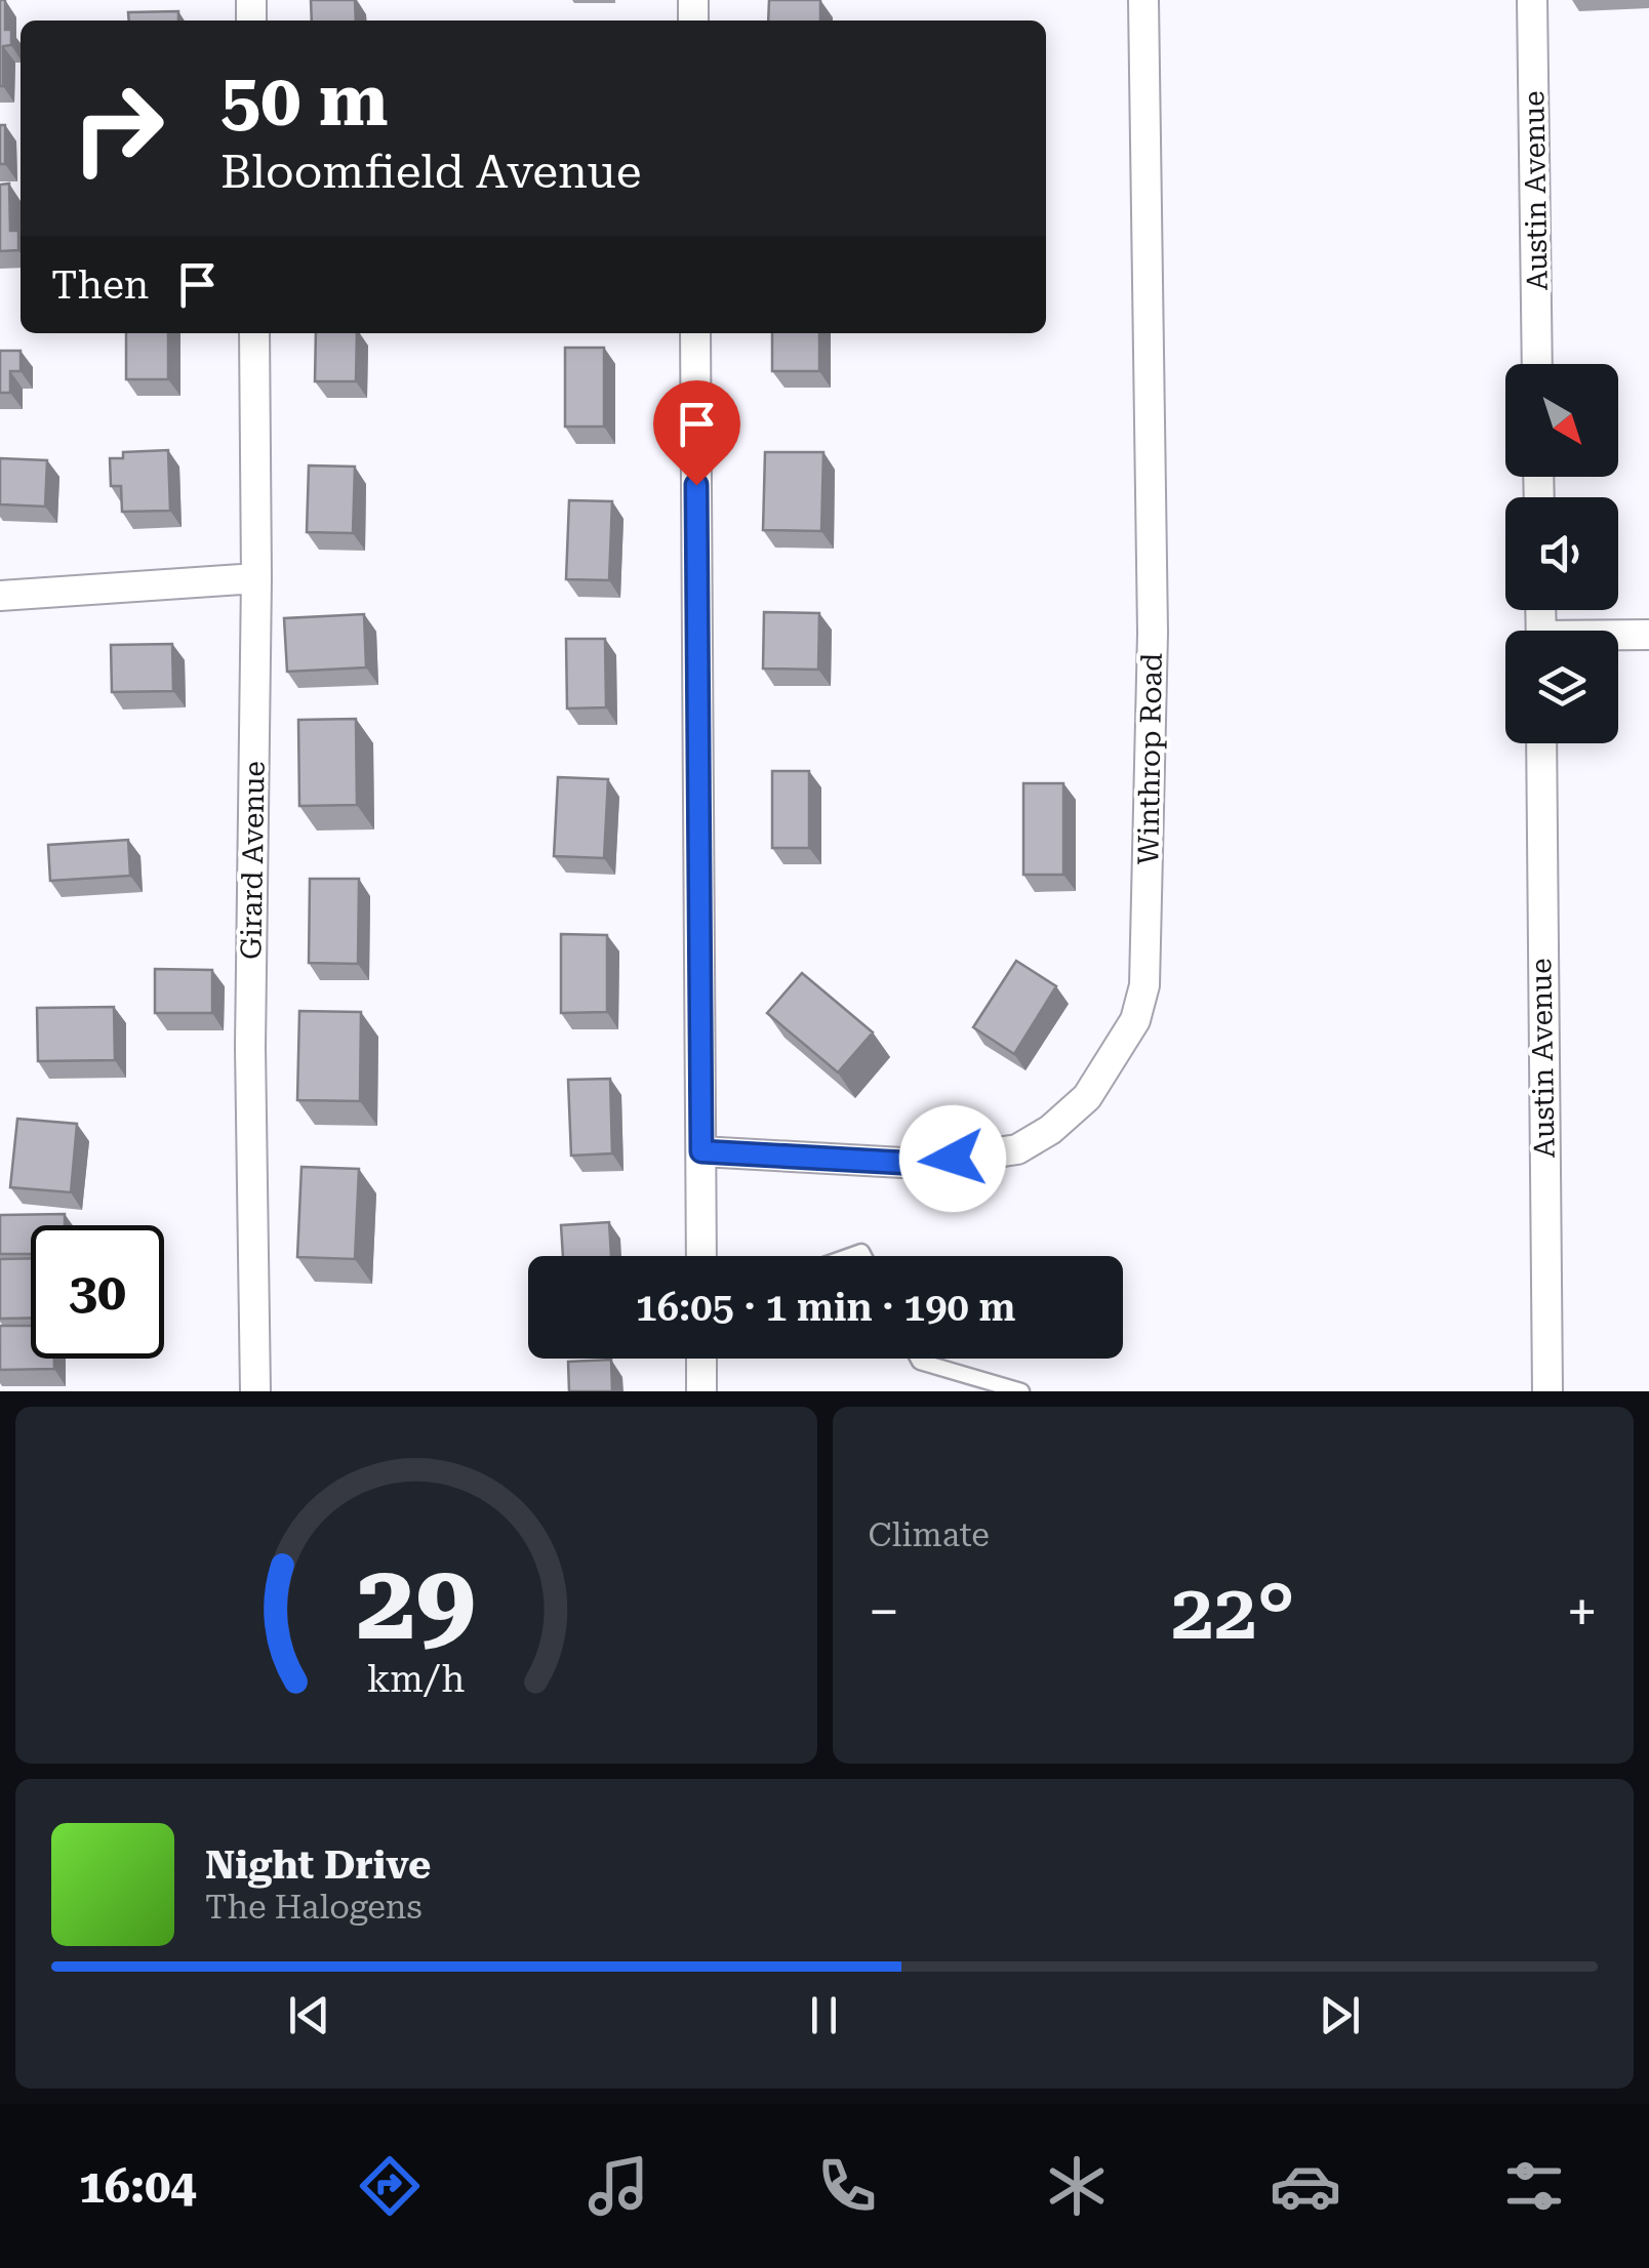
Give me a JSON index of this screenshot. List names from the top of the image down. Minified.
{"streets":{"street":["Austin Avenue","Winthrop Road","Girard Avenue"]},"north":"bottom right","page":{"turn":["50 m","Bloomfield Avenue"],"then":"Then","limit":"30","trip":"16:05 · 1 min · 190 m","tile":"Climate","heat":["−","22°","+"],"song":["Night Drive","The Halogens"],"tabs":"16:04","gauge":["29","km/h"]}}
